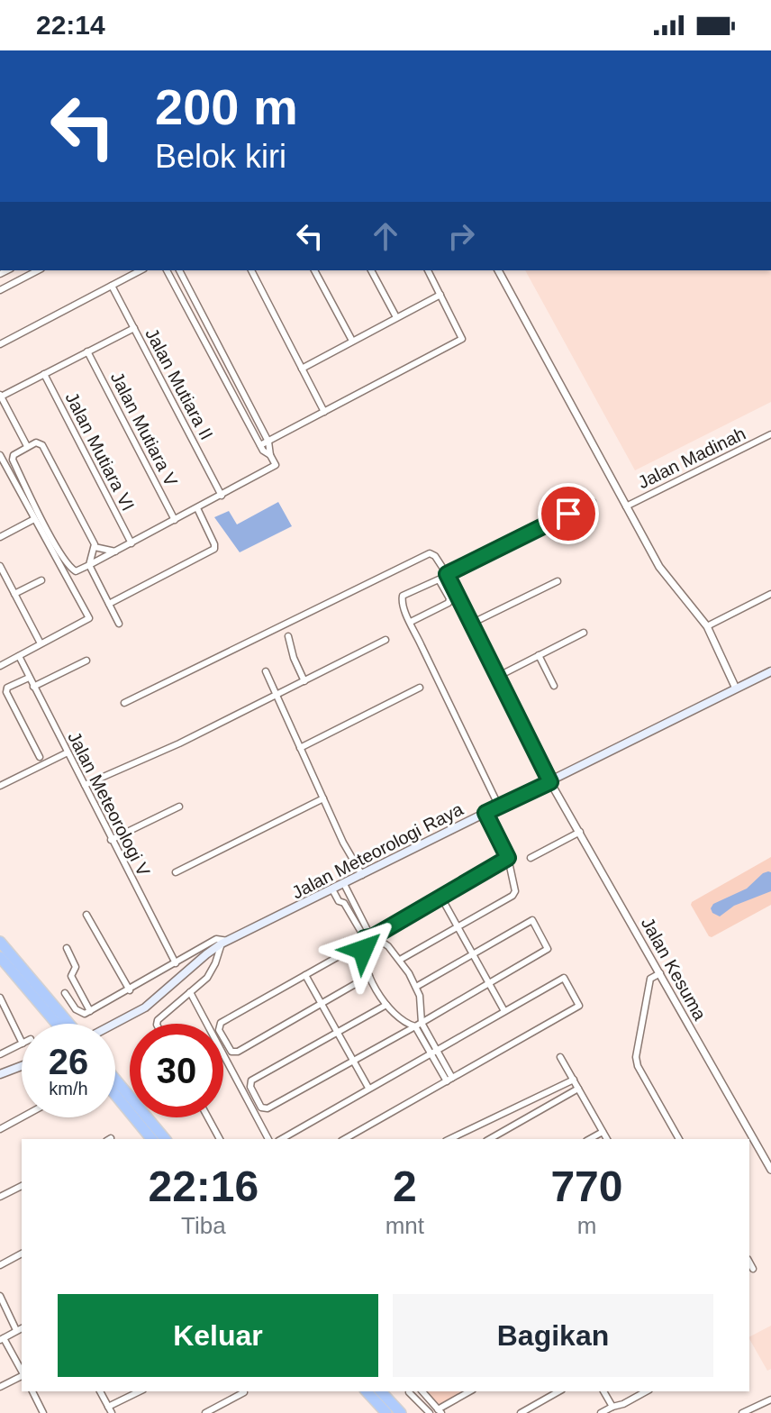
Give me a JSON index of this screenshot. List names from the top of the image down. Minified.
{"streets":{"main road":["Jalan Meteorologi Raya"],"street":["Jalan Mutiara II","Jalan Mutiara V","Jalan Mutiara VI","Jalan Madinah","Jalan Meteorologi V","Jalan Kesuma"]},"crossings":[["Jalan Meteorologi Raya","Jalan Kesuma"]],"page":{"status":"22:14","turn":["200 m","Belok kiri"],"speed":"26 km/h","limit":"30","eta":["22:16","Tiba","2","mnt","770","m"],"buttons":["Keluar","Bagikan"]}}
